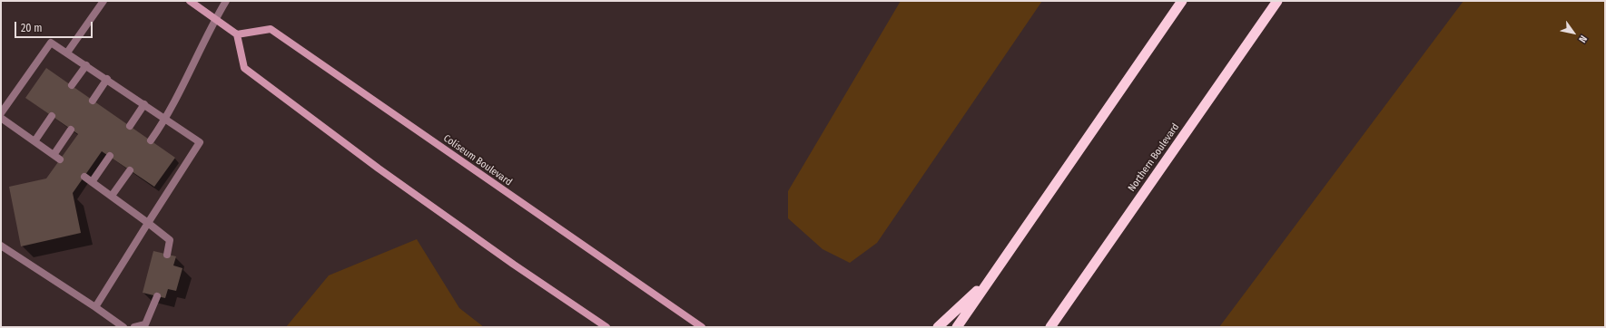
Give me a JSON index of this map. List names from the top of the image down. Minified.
{"streets":{"highway":["Northern Boulevard"],"main road":["Coliseum Boulevard"]},"scale_bar":"20 m","north":"bottom right"}
